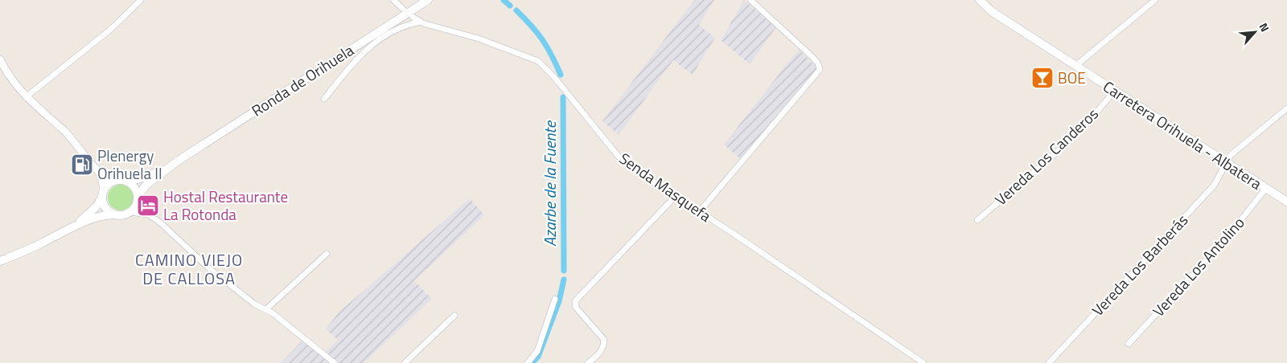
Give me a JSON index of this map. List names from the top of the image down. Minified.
{"streets":{"main road":["Ronda de Orihuela","Carretera Orihuela - Albatera"],"street":["Vereda Los Canderos","Senda Masquefa","Vereda Los Barberás","Vereda Los Antolino"]},"crossings":[["Carretera Orihuela - Albatera","Vereda Los Canderos"],["Carretera Orihuela - Albatera","Vereda Los Barberás"],["Carretera Orihuela - Albatera","Vereda Los Antolino"]],"districts":["CAMINO VIEJO DE CALLOSA"],"water":["Azarbe de la Fuente"],"places":{"bar":["BOE"],"fuel station":["Plenergy Orihuela II"],"hotel":["Hostal Restaurante La Rotonda"]},"north":"top right"}
